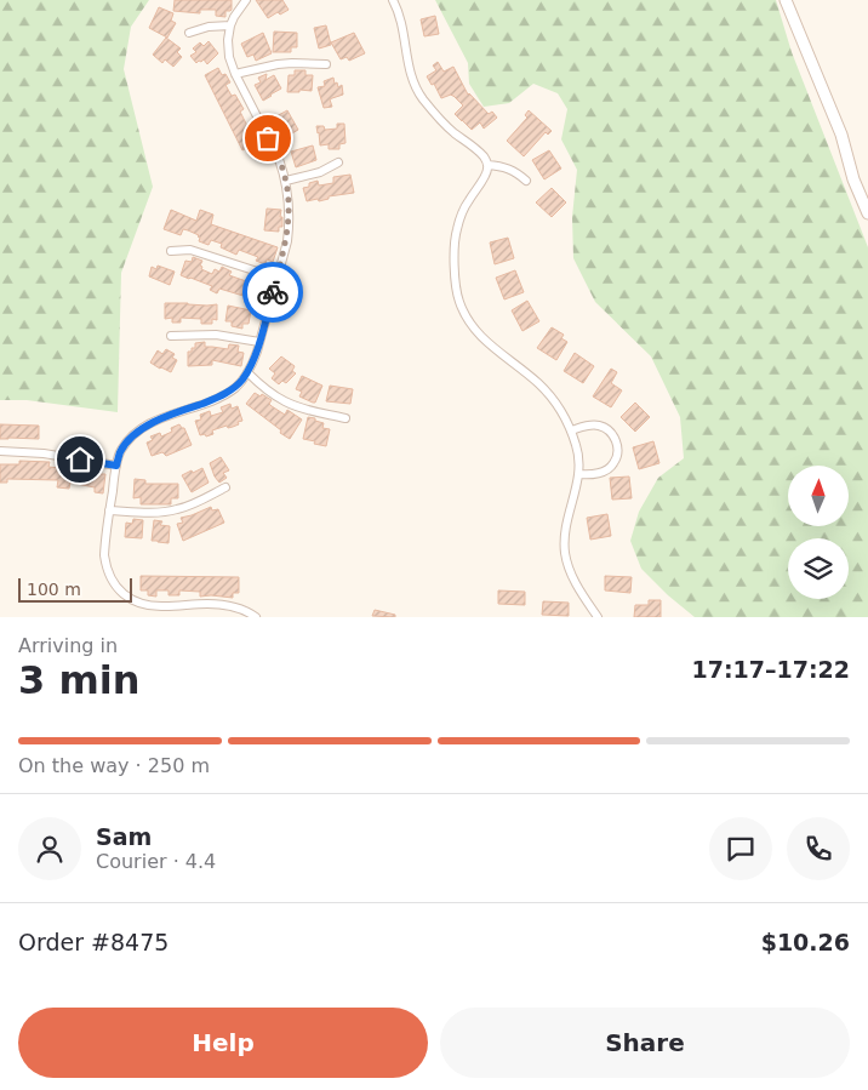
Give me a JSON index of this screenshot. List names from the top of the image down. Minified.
{"scale_bar":"100 m","north":"top","page":{"scale":"100 m","heading":["3 min","Arriving in","17:17–17:22"],"panel":["Sam","Courier · 4.4","Order #8475","$10.26"],"bar":"On the way · 250 m","buttons":["Help","Share"]}}
